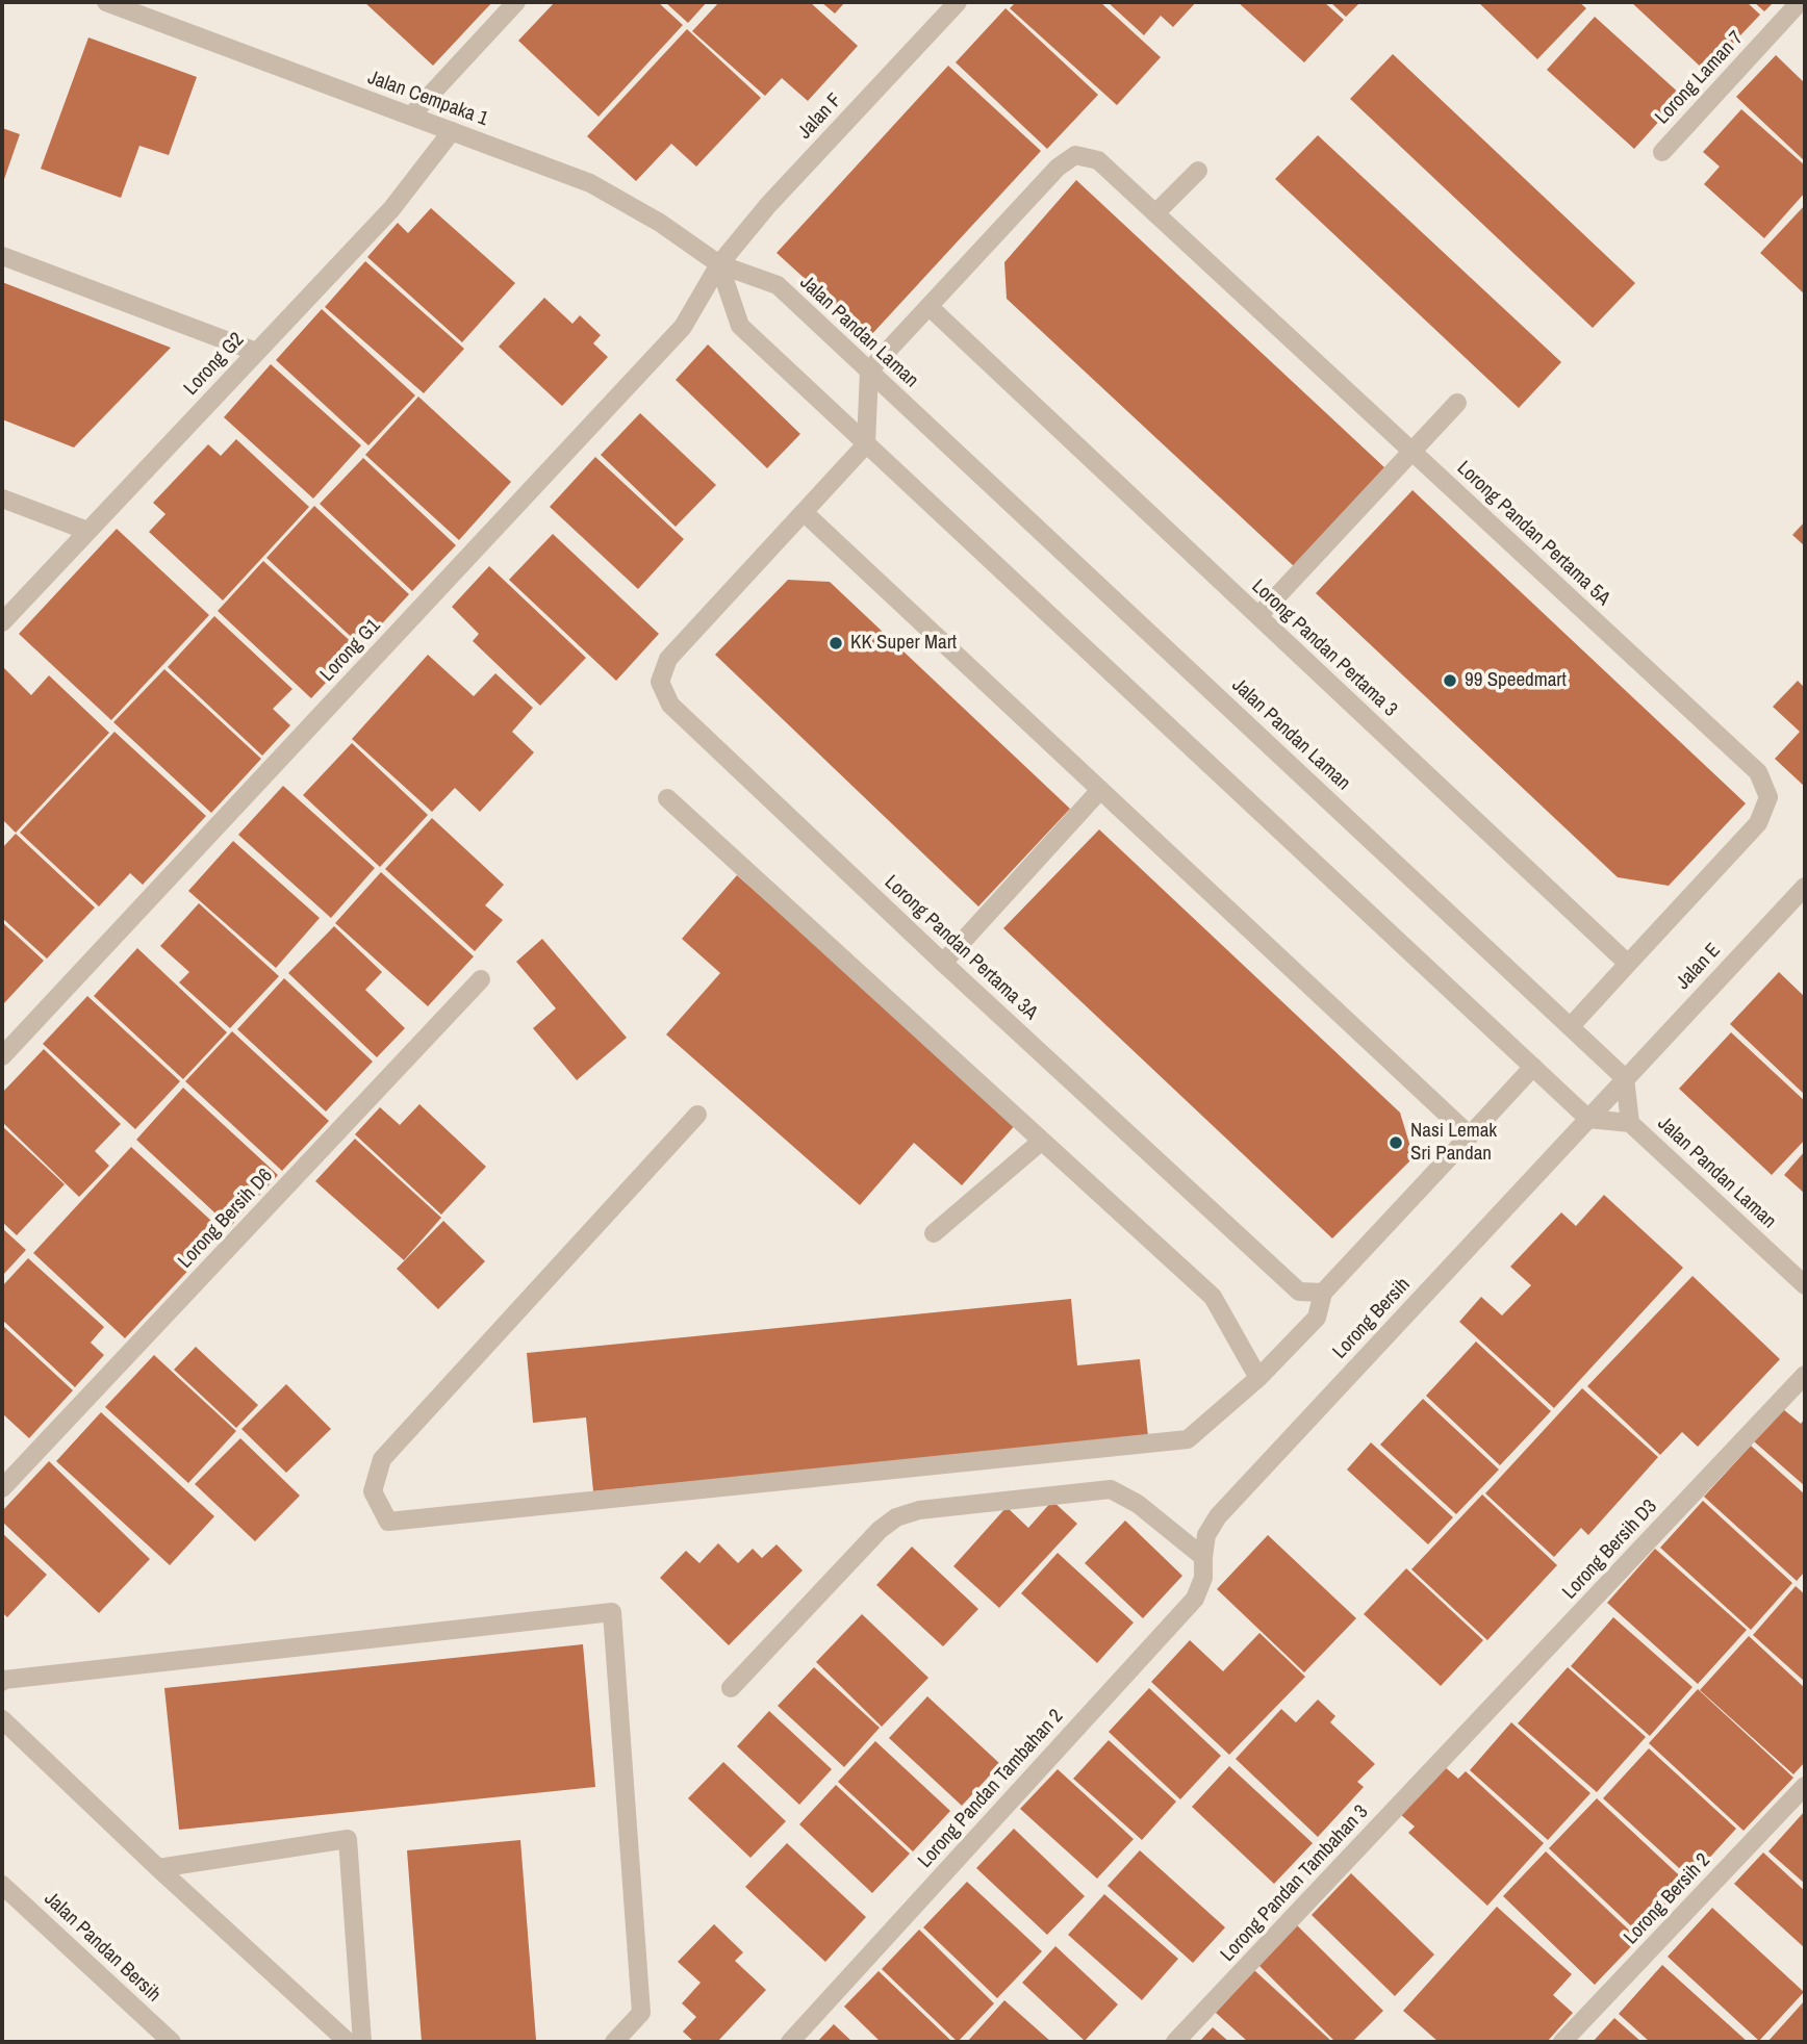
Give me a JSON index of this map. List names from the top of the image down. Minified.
{"streets":{"street":["Lorong Laman 7","Jalan Cempaka 1","Jalan F","Jalan Pandan Laman","Lorong G2","Lorong Pandan Pertama 5A","Lorong Pandan Pertama 3","Lorong G1","Lorong Pandan Pertama 3A","Jalan E","Lorong Bersih D6","Lorong Bersih","Lorong Bersih D3","Lorong Pandan Tambahan 2","Lorong Pandan Tambahan 3","Lorong Bersih 2","Jalan Pandan Bersih"]},"crossings":[["Jalan Cempaka 1","Jalan F"],["Jalan Cempaka 1","Jalan Pandan Laman"],["Jalan Cempaka 1","Lorong G2"],["Jalan Cempaka 1","Lorong G1"],["Jalan F","Jalan Pandan Laman"],["Jalan F","Lorong G1"],["Jalan Pandan Laman","Lorong G1"],["Jalan Pandan Laman","Jalan E"],["Jalan Pandan Laman","Lorong Bersih"],["Lorong Pandan Pertama 5A","Lorong Pandan Pertama 3"],["Jalan E","Lorong Bersih"],["Lorong Bersih","Lorong Pandan Tambahan 2"],["Lorong Bersih D3","Lorong Pandan Tambahan 3"]],"places":["KK Super Mart","99 Speedmart","Nasi Lemak Sri Pandan"]}
